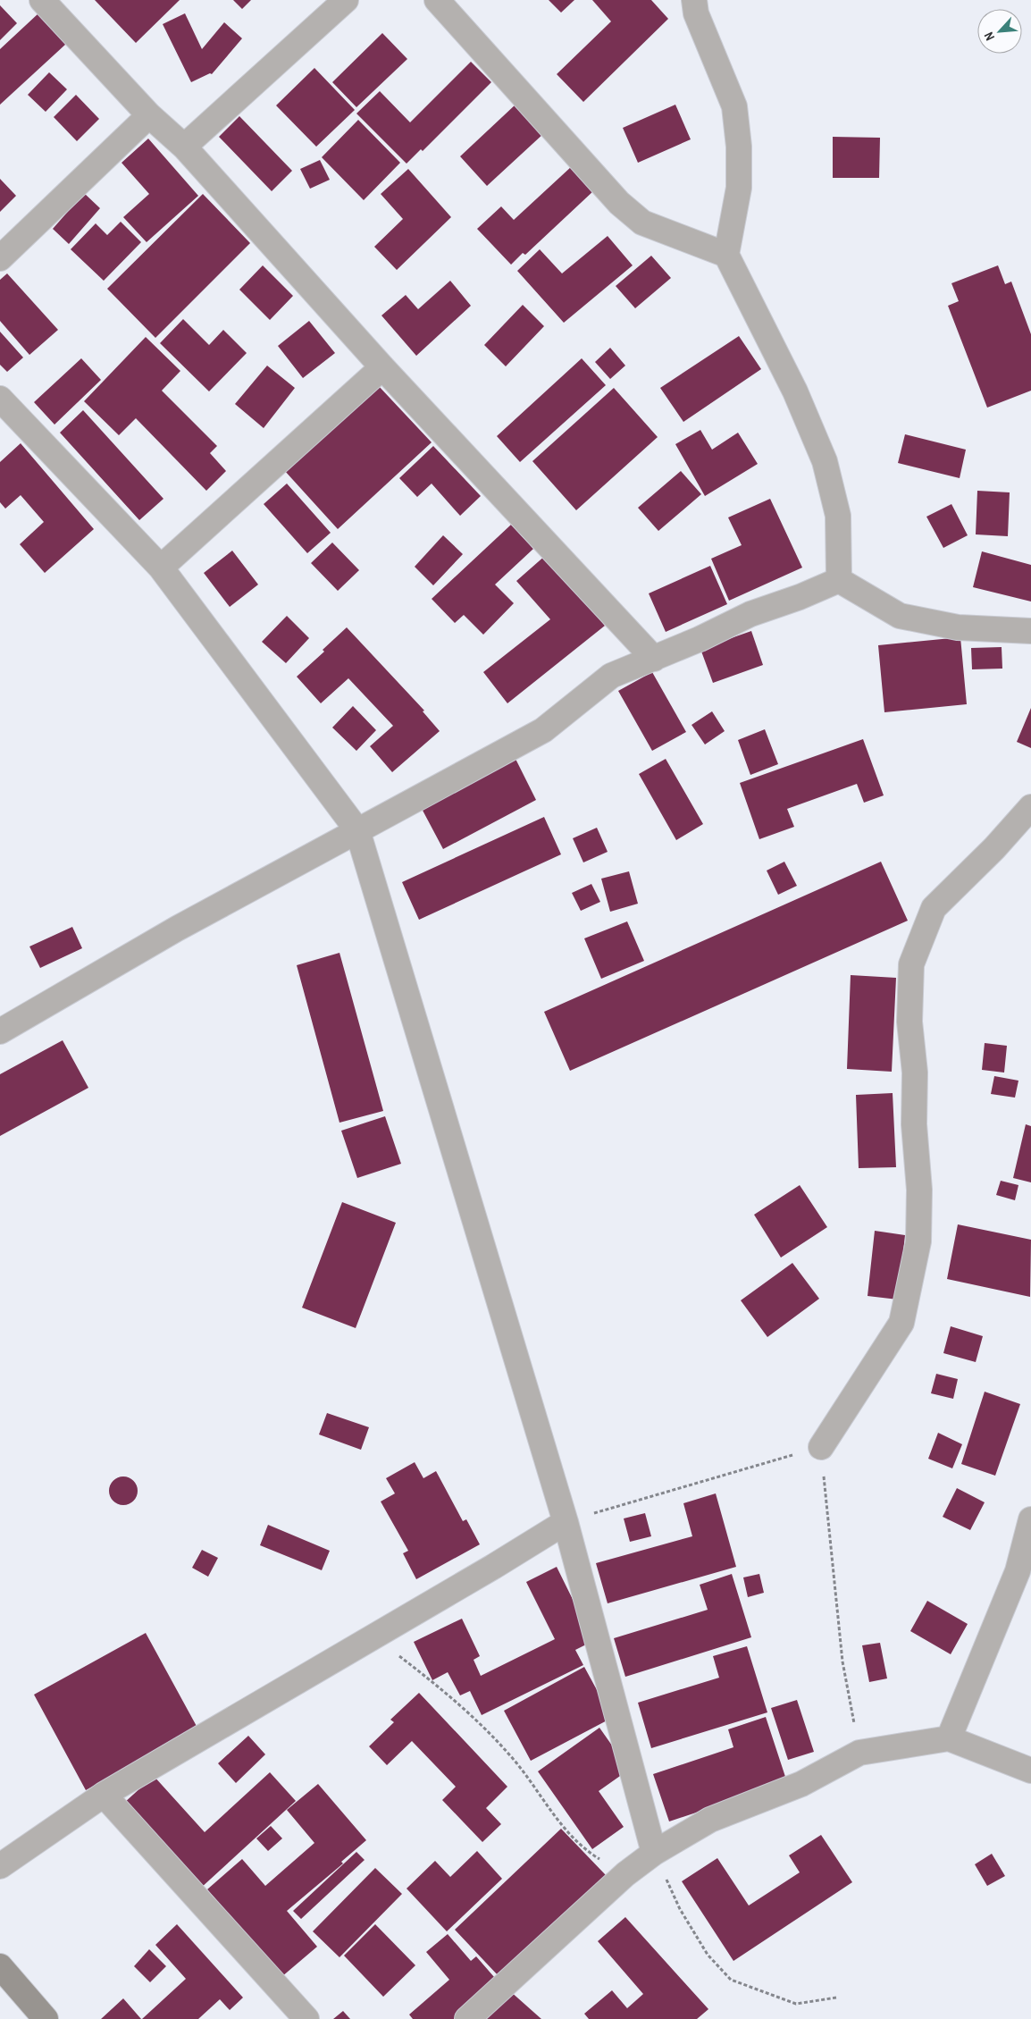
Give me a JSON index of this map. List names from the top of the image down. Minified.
{"north":"bottom left"}
